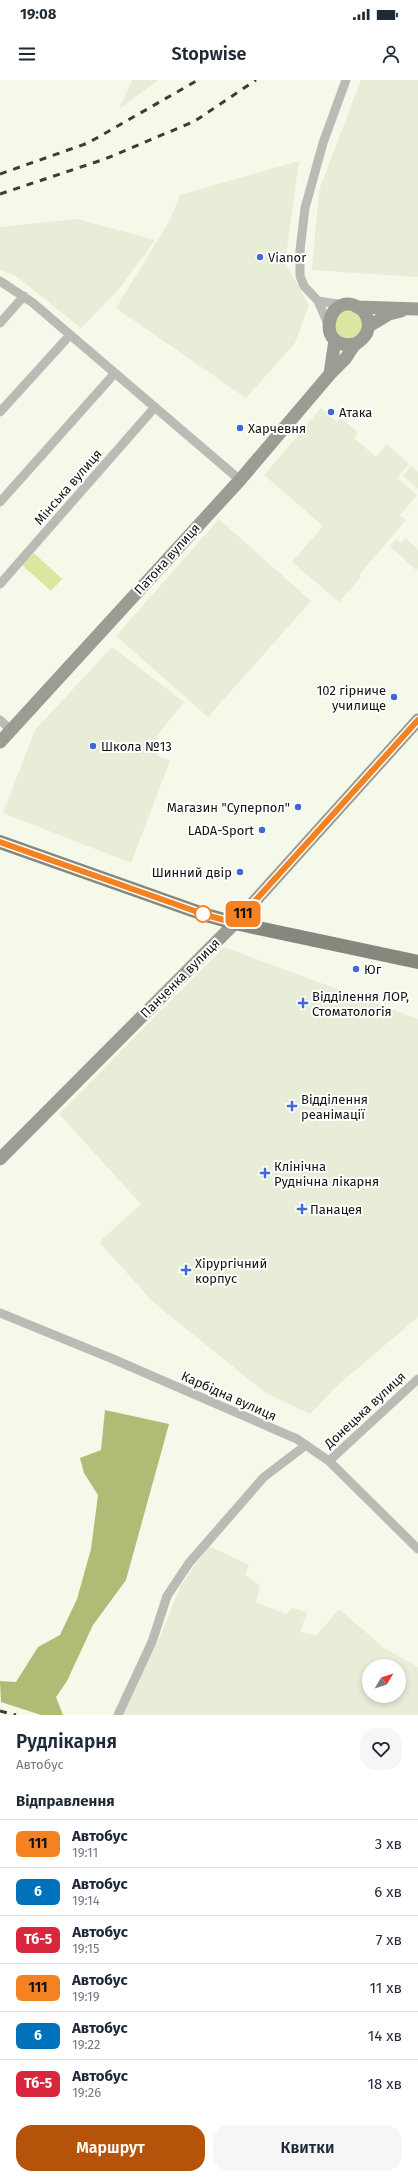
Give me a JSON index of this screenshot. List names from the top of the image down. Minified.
{"streets":{"street":["Мінська вулиця","Патона вулиця","Панченка вулиця","Карбідна вулиця","Донецька вулиця"]},"crossings":[["Карбідна вулиця","Донецька вулиця"]],"places":{"other":["Vianor","Атака","Харчевня","102 гірниче училище","Школа №13","Магазин \"Суперпол\"","LADA-Sport","Шинний двір","Юг"],"health":["Відділення ЛОР, Стоматологія","Відділення реанімації","Клінічна Руднічна лікарня","Панацея","Хірургічний корпус"]},"lines":["bus line 111"],"north":"top right","page":{"status":"19:08","header":"Stopwise","on_map":"111","heading":[["Рудлікарня","Автобус"],"Відправлення"],"list":[{"mark":"111","name":"Автобус","note":"19:11","value":"3 хв"},{"mark":"6","name":"Автобус","note":"19:14","value":"6 хв"},{"mark":"Тб-5","name":"Автобус","note":"19:15","value":"7 хв"},{"mark":"111","name":"Автобус","note":"19:19","value":"11 хв"},{"mark":"6","name":"Автобус","note":"19:22","value":"14 хв"},{"mark":"Тб-5","name":"Автобус","note":"19:26","value":"18 хв"}],"buttons":["Маршрут","Квитки"]}}
